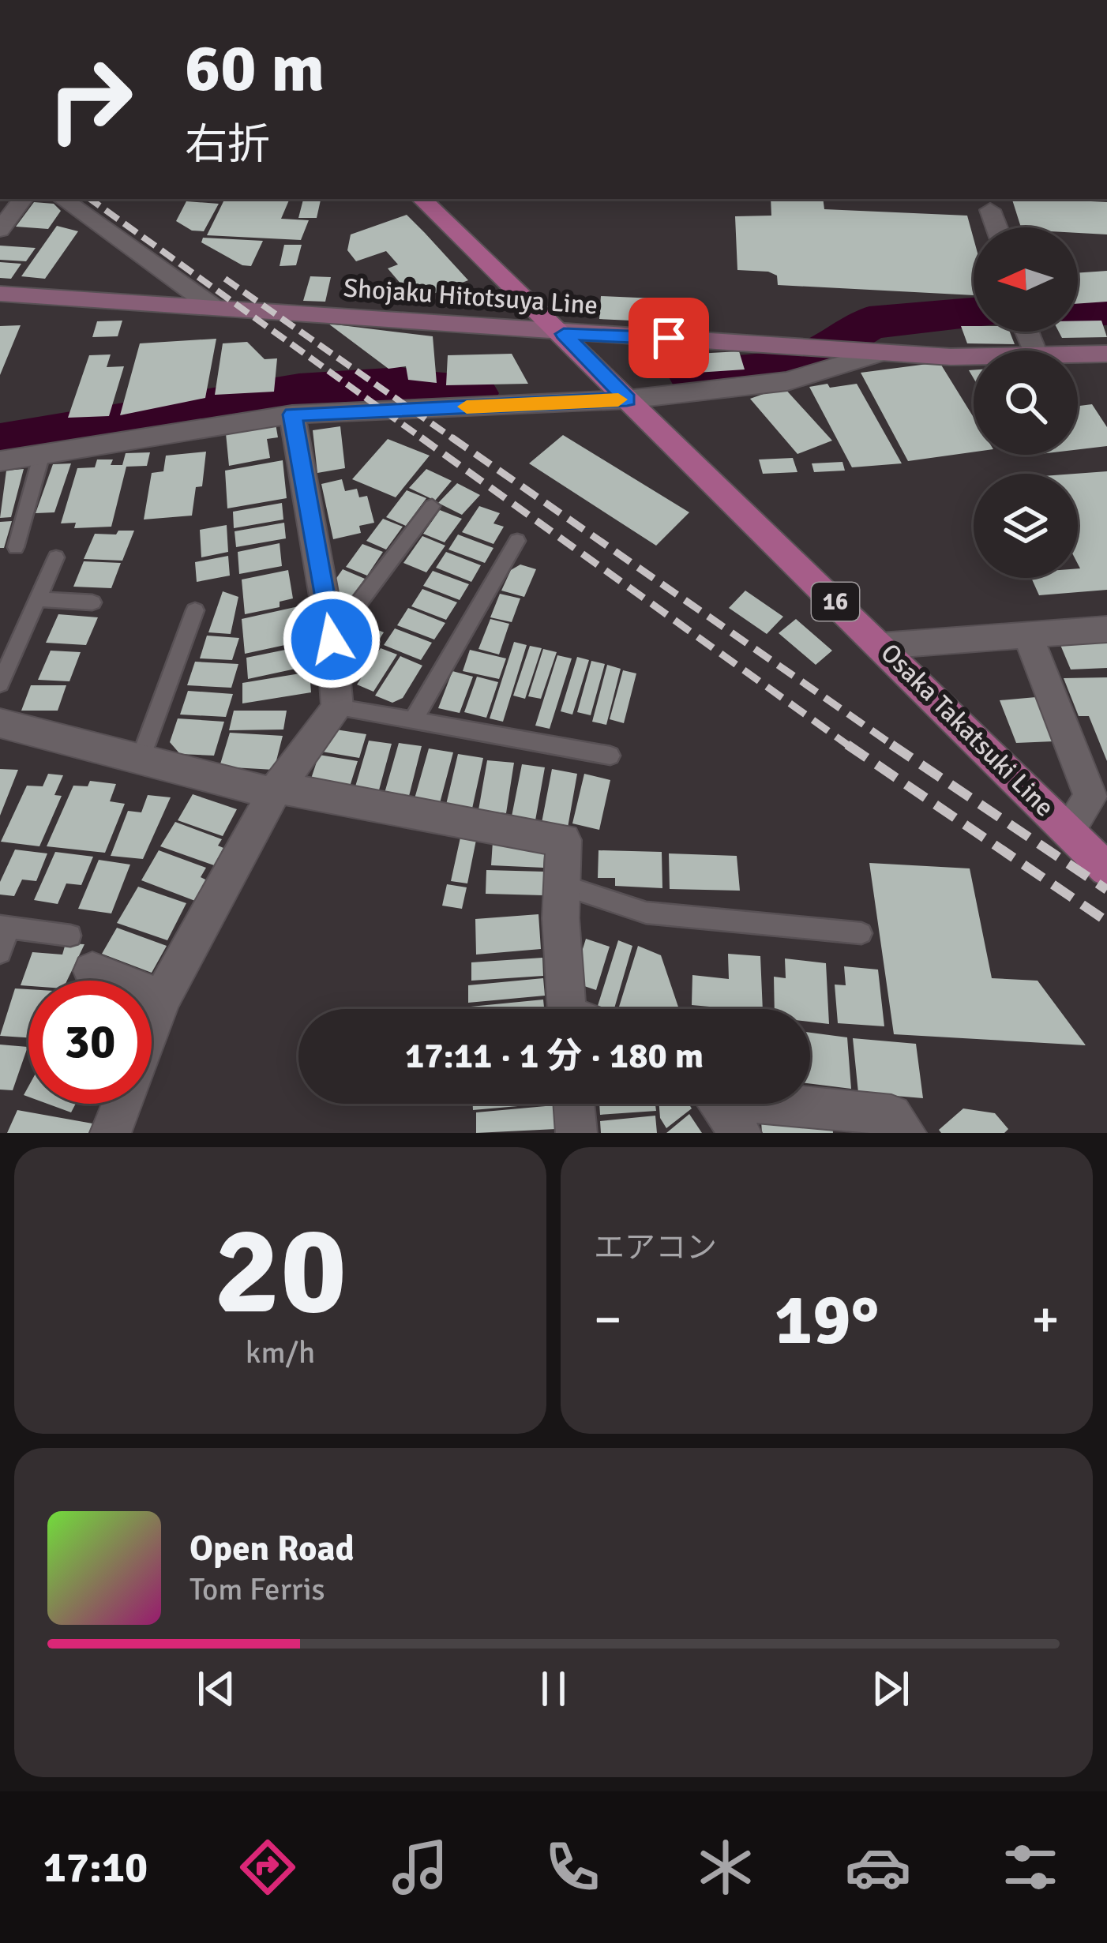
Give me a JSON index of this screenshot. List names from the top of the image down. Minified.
{"streets":{"main road":["Shojaku Hitotsuya Line","16","Osaka Takatsuki Line"]},"crossings":[["Shojaku Hitotsuya Line","Osaka Takatsuki Line"]],"north":"left","page":{"turn":["60 m","右折"],"limit":"30","trip":"17:11 · 1 分 · 180 m","tile":[["20","km/h"],"エアコン"],"heat":["−","19°","+"],"song":["Open Road","Tom Ferris"],"tabs":"17:10"}}
